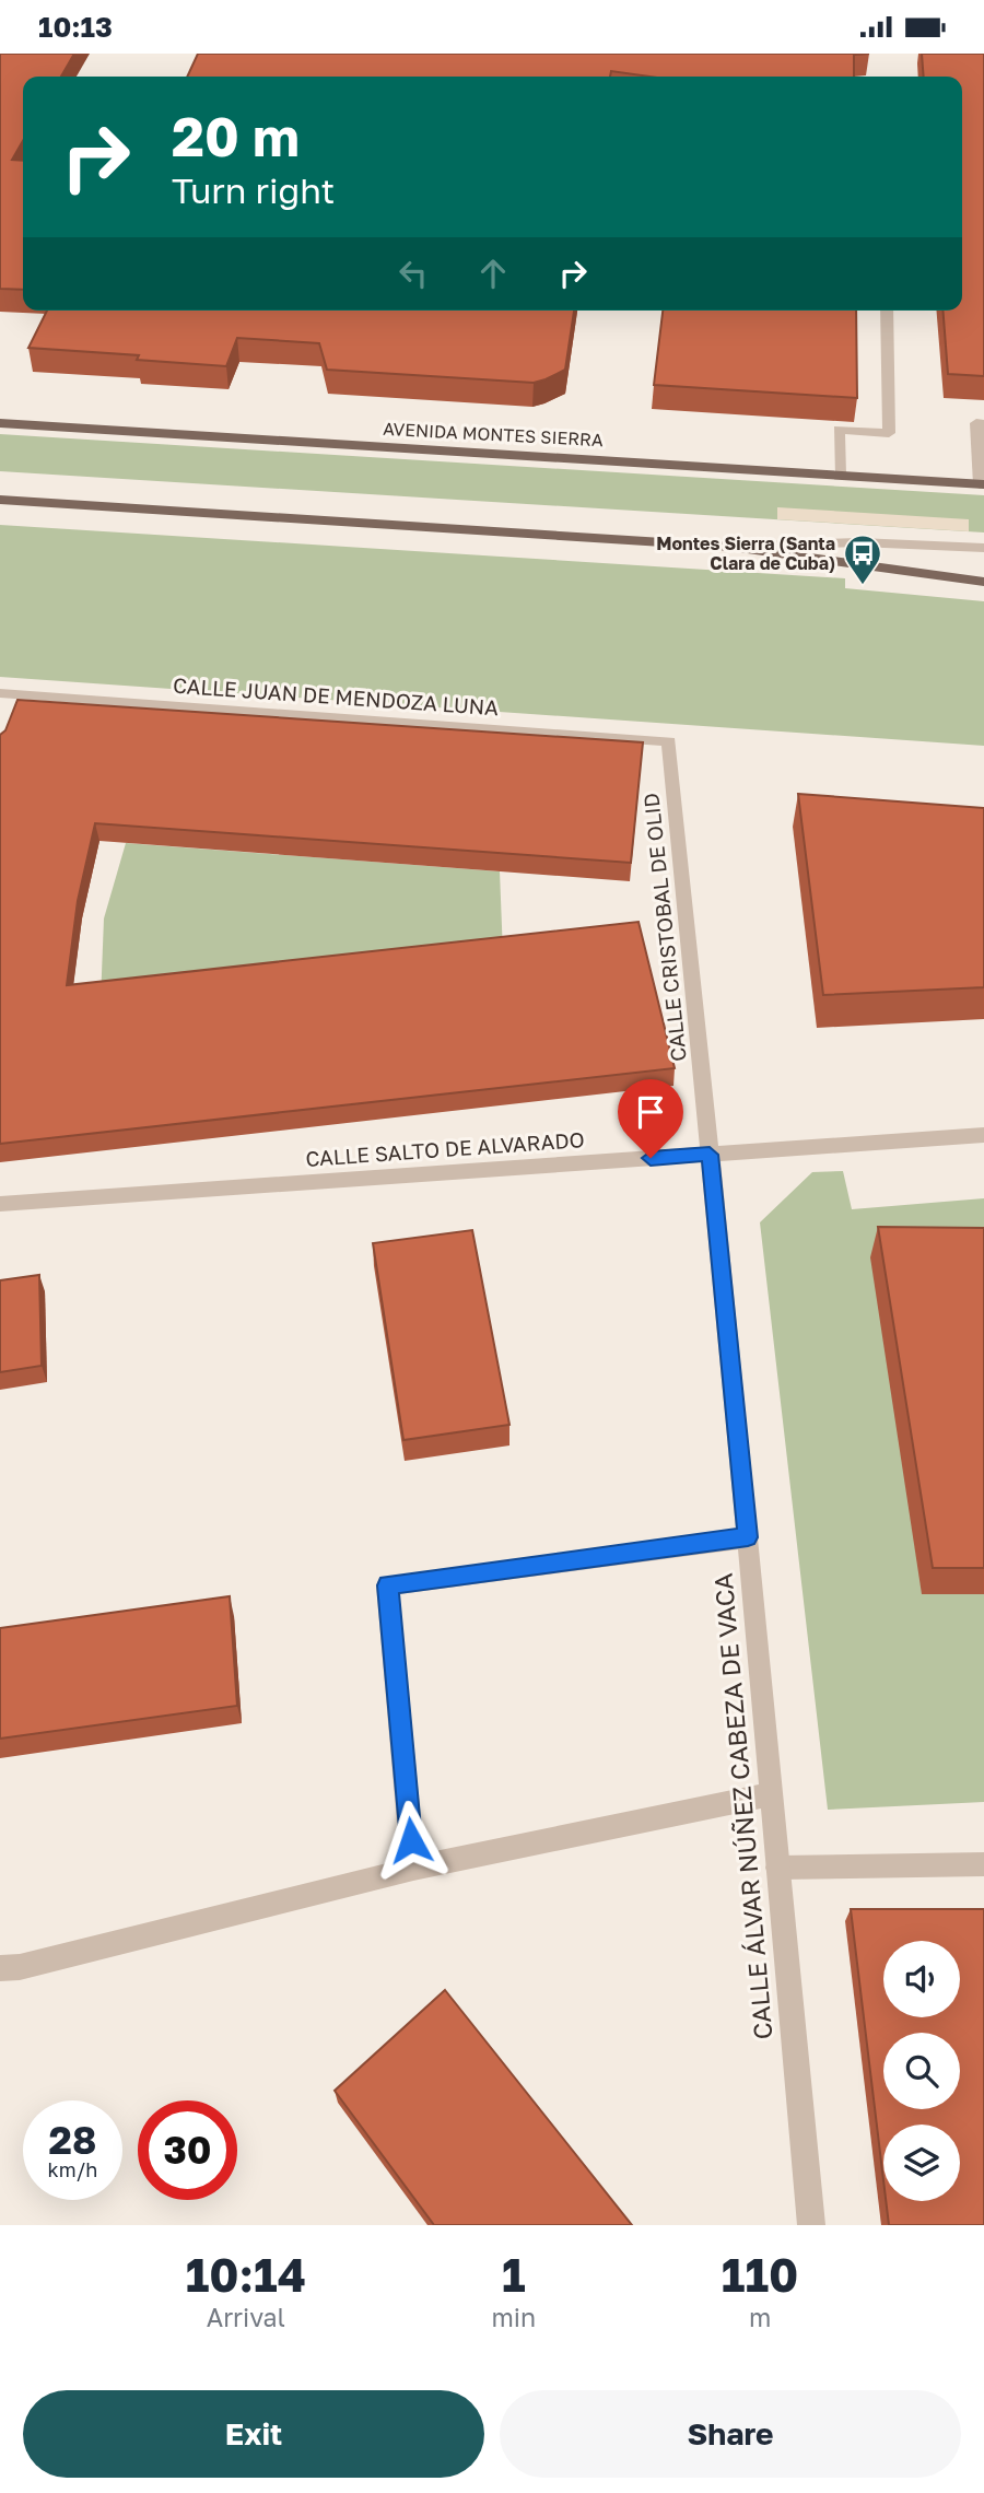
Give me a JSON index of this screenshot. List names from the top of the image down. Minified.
{"streets":{"main road":["AVENIDA MONTES SIERRA"],"street":["CALLE JUAN DE MENDOZA LUNA","CALLE CRISTOBAL DE OLID","CALLE SALTO DE ALVARADO","CALLE ÁLVAR NÚÑEZ CABEZA DE VACA"]},"crossings":[["CALLE JUAN DE MENDOZA LUNA","CALLE CRISTOBAL DE OLID"],["CALLE CRISTOBAL DE OLID","CALLE SALTO DE ALVARADO"],["CALLE CRISTOBAL DE OLID","CALLE ÁLVAR NÚÑEZ CABEZA DE VACA"],["CALLE SALTO DE ALVARADO","CALLE ÁLVAR NÚÑEZ CABEZA DE VACA"]],"places":{"bus stop":["Montes Sierra (Santa Clara de Cuba)"]},"page":{"status":"10:13","turn":["20 m","Turn right"],"speed":"28 km/h","limit":"30","eta":["10:14","Arrival","1","min","110","m"],"buttons":["Exit","Share"]}}
